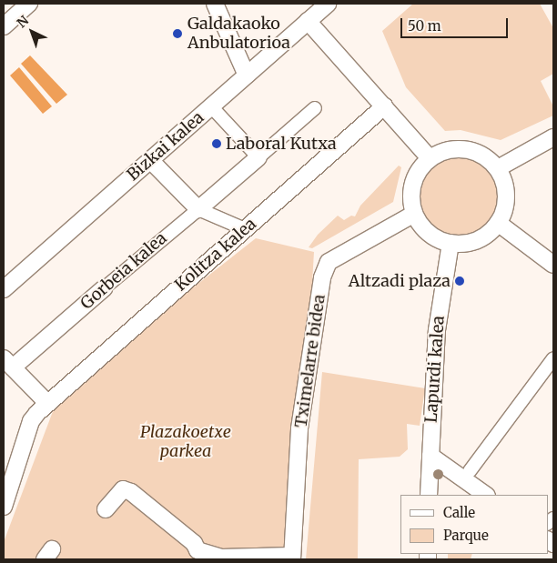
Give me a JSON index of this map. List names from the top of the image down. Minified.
{"streets":{"street":["Bizkai kalea","Kolitza kalea","Gorbeia kalea","Tximelarre bidea","Lapurdi kalea"]},"crossings":[["Tximelarre bidea","Lapurdi kalea"]],"parks":["Plazakoetxe parkea"],"places":["Galdakaoko Anbulatorioa","Laboral Kutxa","Altzadi plaza"],"legend":["Calle","Parque"],"scale_bar":"50 m","north":"top left"}
